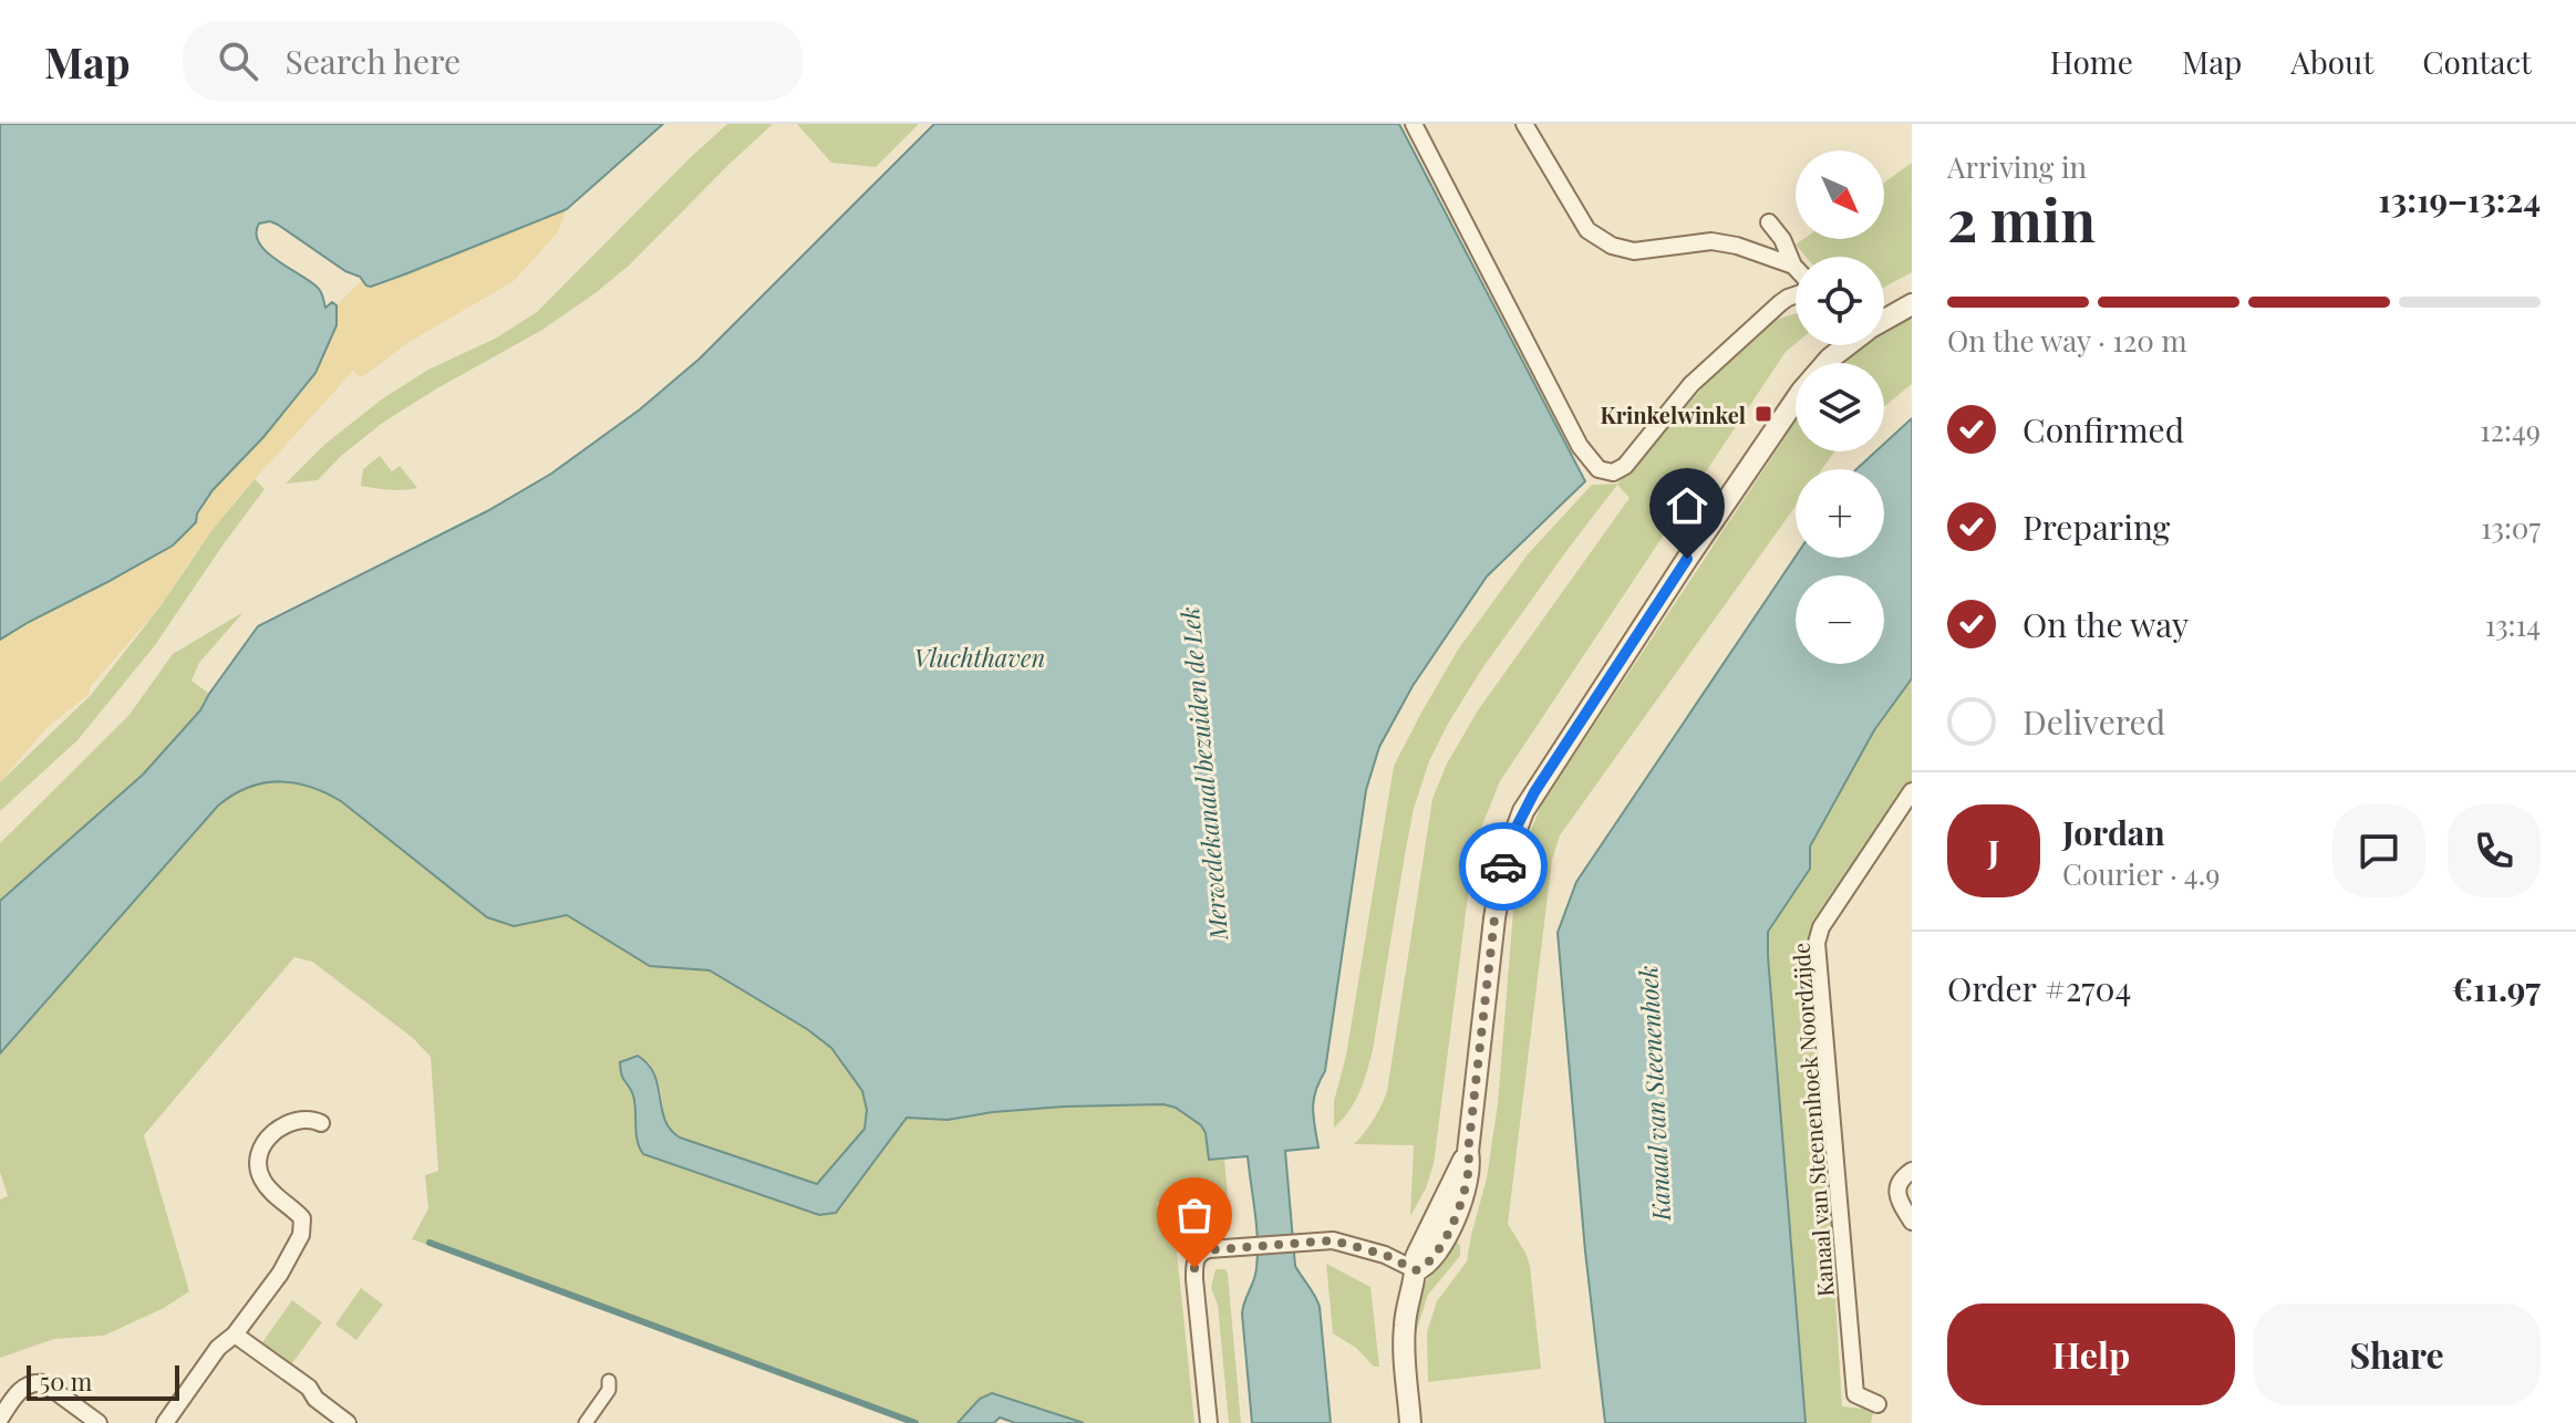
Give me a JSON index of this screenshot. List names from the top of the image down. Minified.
{"streets":{"street":["Kanaal van Steenenhoek Noordzijde"]},"water":["Vluchthaven","Merwedekanaal bezuiden de Lek","Kanaal van Steenenhoek"],"places":{"transit":["Krinkelwinkel"]},"scale_bar":"50 m","north":"bottom right","page":{"header":"Map","search":"Search here","nav":["Home","Map","About","Contact"],"heading":["2 min","Arriving in","13:19–13:24"],"panel":["Jordan","Courier · 4.9","Order #2704","€11.97"],"map_buttons":["+","−"],"bar":"On the way · 120 m","list":[["Confirmed","12:49"],["Preparing","13:07"],["On the way","13:14"],"Delivered"],"round":"J","buttons":["Help","Share"],"scale":"50 m"}}
